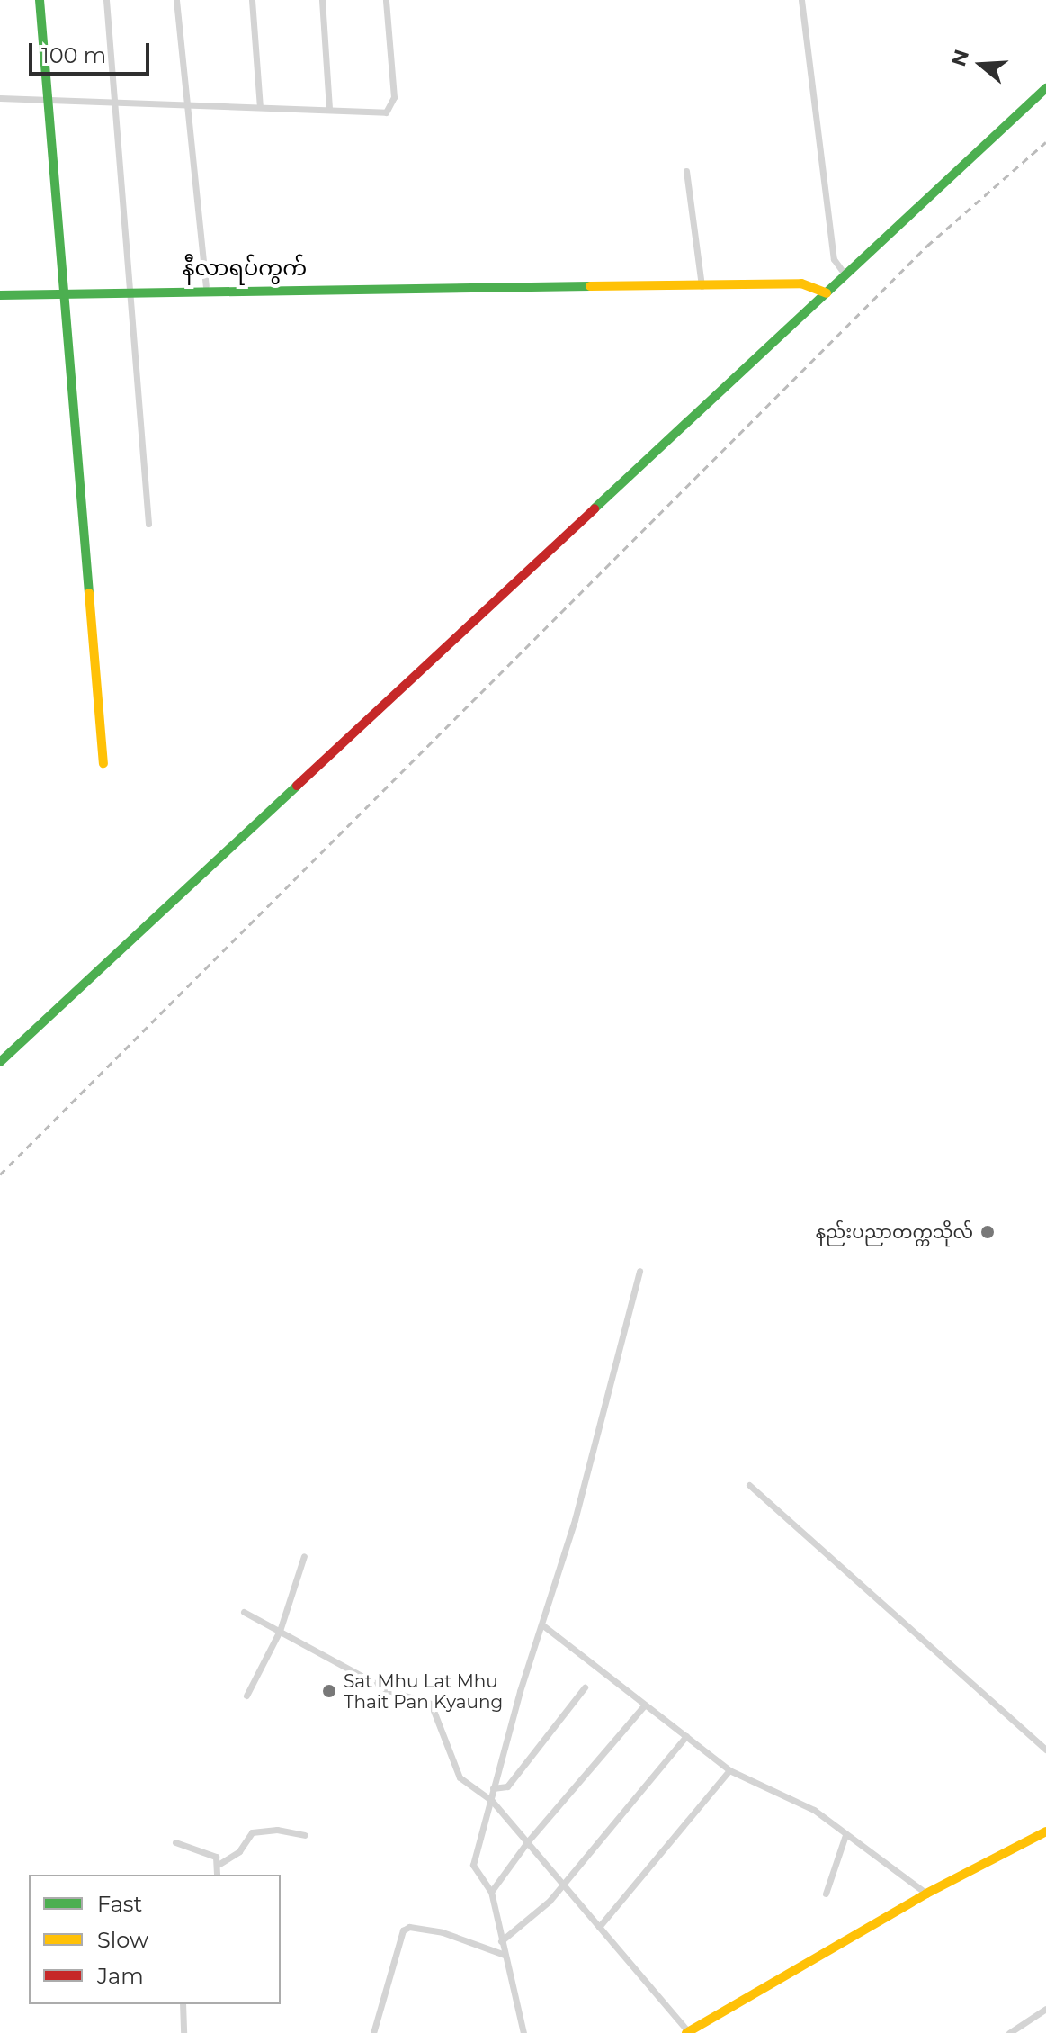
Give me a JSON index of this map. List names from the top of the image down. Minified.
{"districts":["နီလာရပ်ကွက်"],"places":["နည်းပညာတက္ကသိုလ်","Sat Mhu Lat Mhu Thait Pan Kyaung"],"legend":["Fast","Slow","Jam"],"scale_bar":"100 m","north":"left"}
